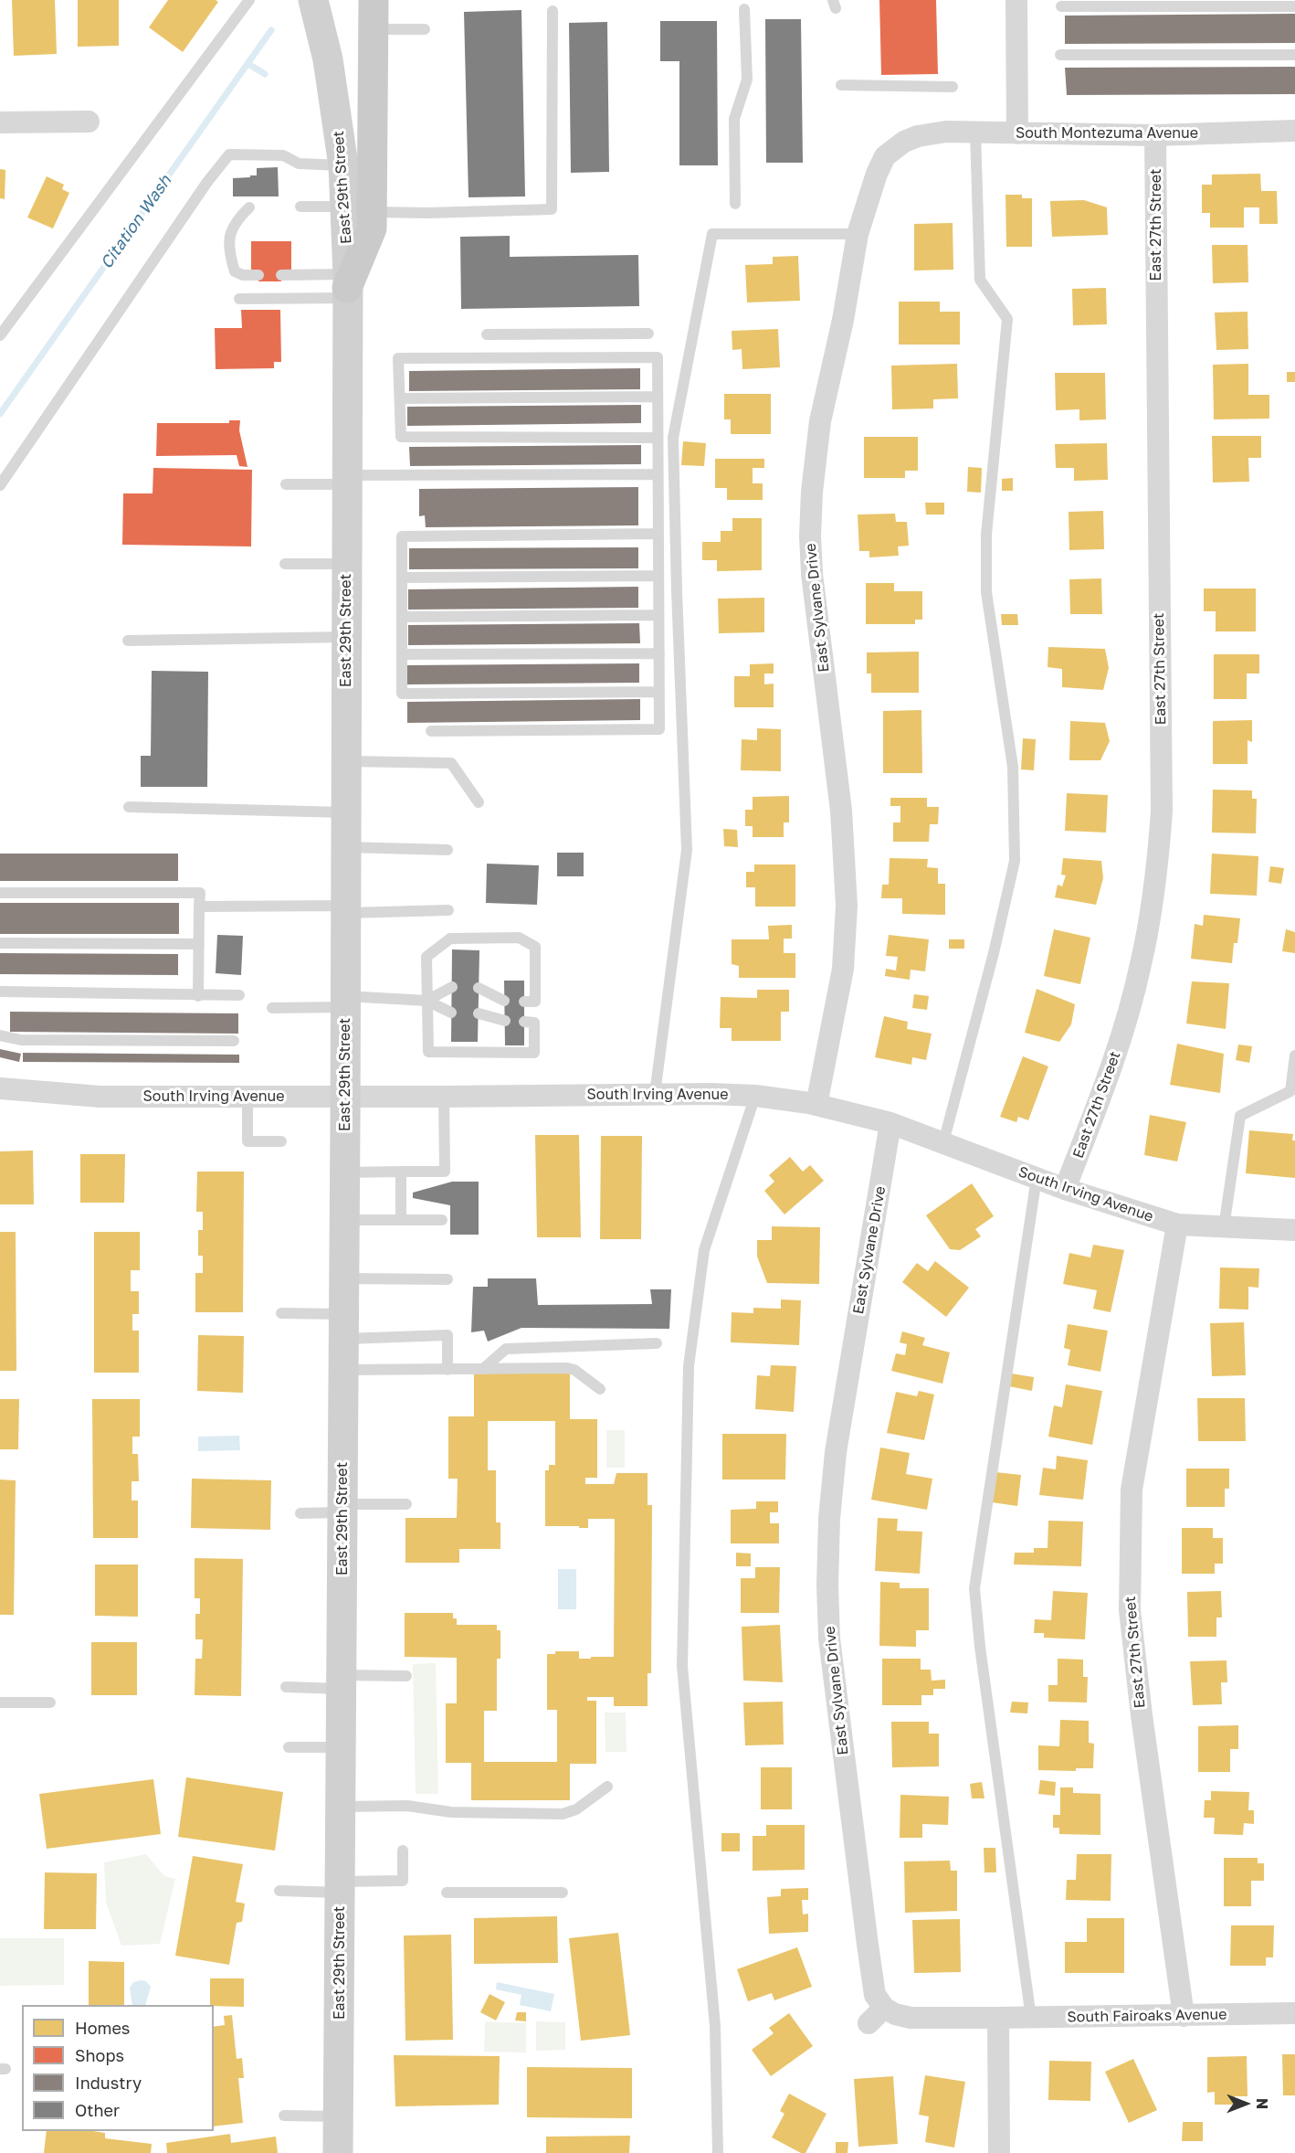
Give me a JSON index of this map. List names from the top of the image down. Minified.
{"streets":{"street":["South Montezuma Avenue","East 29th Street","East 27th Street","East Sylvane Drive","South Irving Avenue","South Fairoaks Avenue"]},"crossings":[["South Montezuma Avenue","East 27th Street"],["South Montezuma Avenue","East Sylvane Drive"],["East 29th Street","South Irving Avenue"],["East 27th Street","South Irving Avenue"],["East 27th Street","South Fairoaks Avenue"],["East Sylvane Drive","South Irving Avenue"],["East Sylvane Drive","South Fairoaks Avenue"]],"water":["Citation Wash"],"legend":["Homes","Shops","Industry","Other"],"north":"right"}
